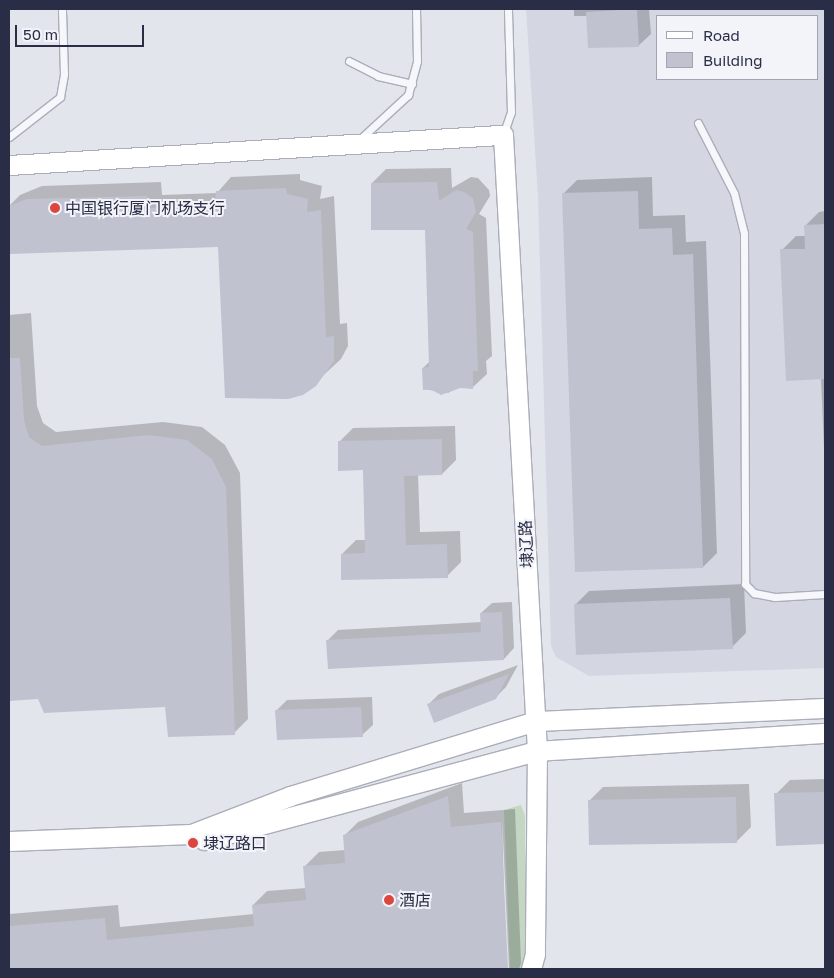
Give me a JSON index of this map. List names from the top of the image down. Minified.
{"streets":{"main road":["埭辽路"]},"places":["中国银行厦门机场支行","埭辽路口","酒店"],"legend":["Road","Building"],"scale_bar":"50 m"}
